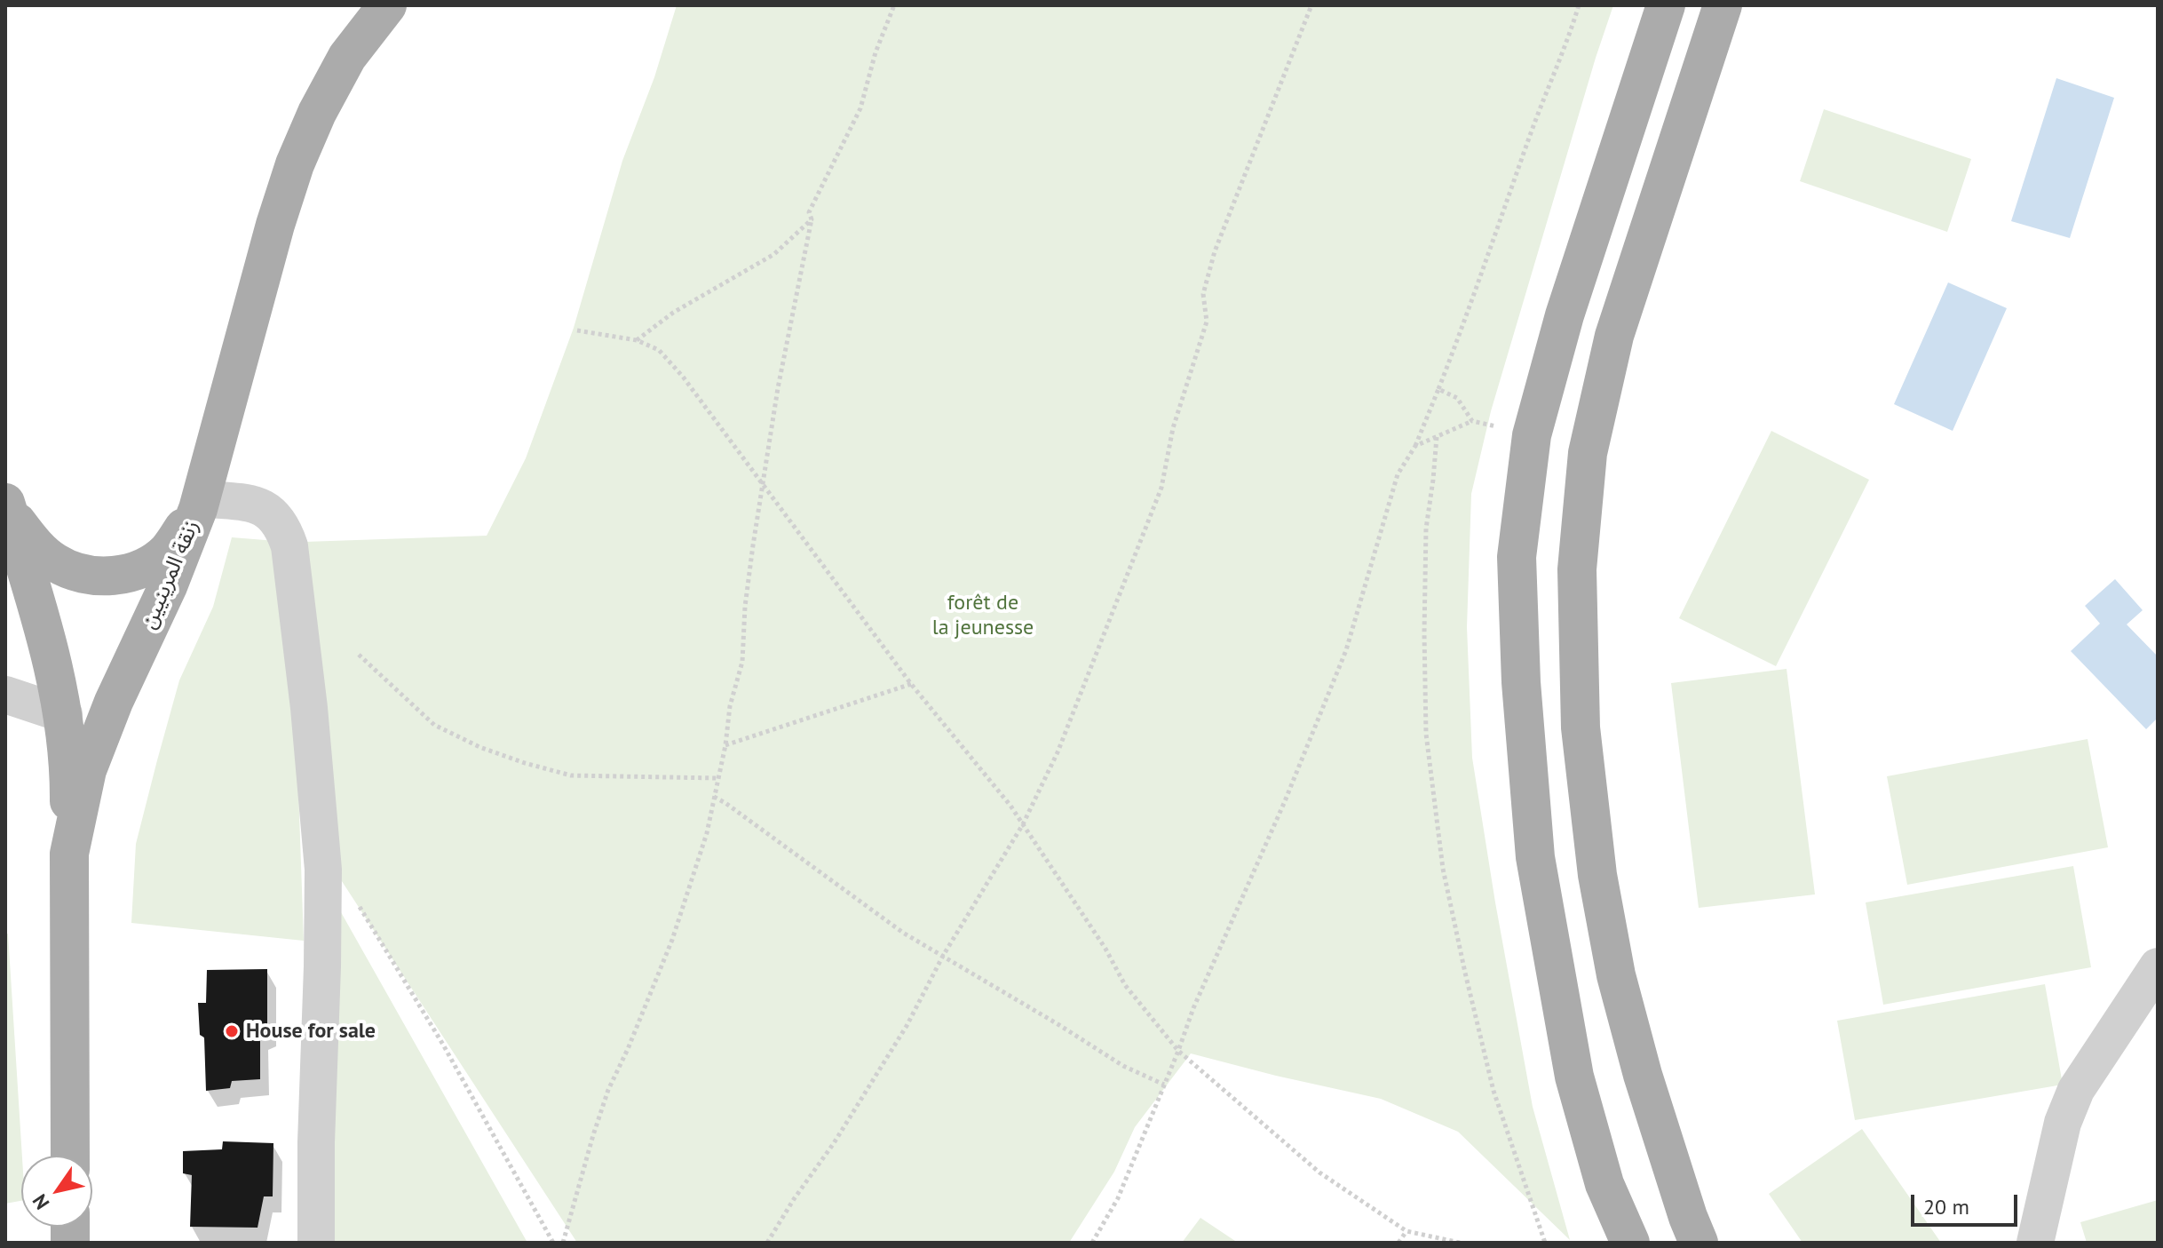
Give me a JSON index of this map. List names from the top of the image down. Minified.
{"streets":{"main road":["زنقة المرينيين"]},"parks":["forêt de la jeunesse"],"places":["House for sale"],"scale_bar":"20 m","north":"bottom left"}
